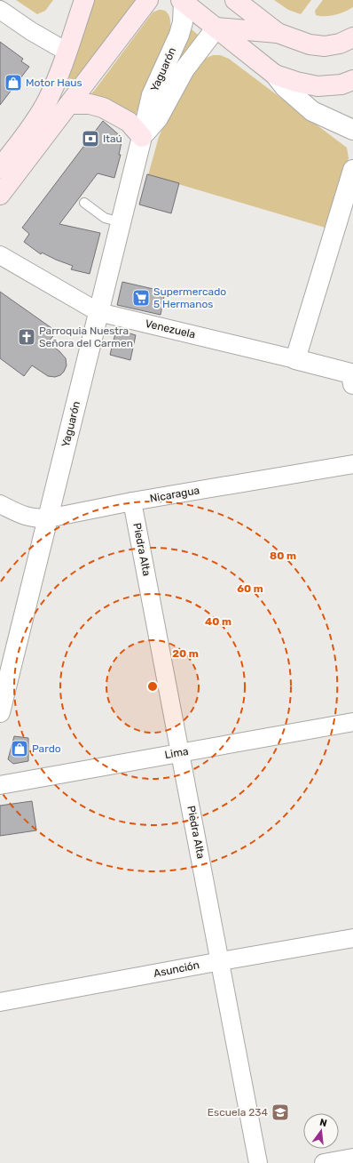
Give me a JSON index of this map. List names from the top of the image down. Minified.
{"streets":{"street":["Yaguarón","Venezuela","Nicaragua","Piedra Alta","Lima","Asunción"]},"crossings":[["Yaguarón","Venezuela"],["Yaguarón","Nicaragua"],["Nicaragua","Piedra Alta"],["Piedra Alta","Lima"],["Piedra Alta","Asunción"]],"places":{"shop":["Motor Haus","Pardo"],"bank":["Itaú"],"supermarket":["Supermercado 5 Hermanos"],"church":["Parroquia Nuestra Señora del Carmen"],"school or university":["Escuela 234"]},"north":"top","rings":["80 m","60 m","40 m","20 m"]}
